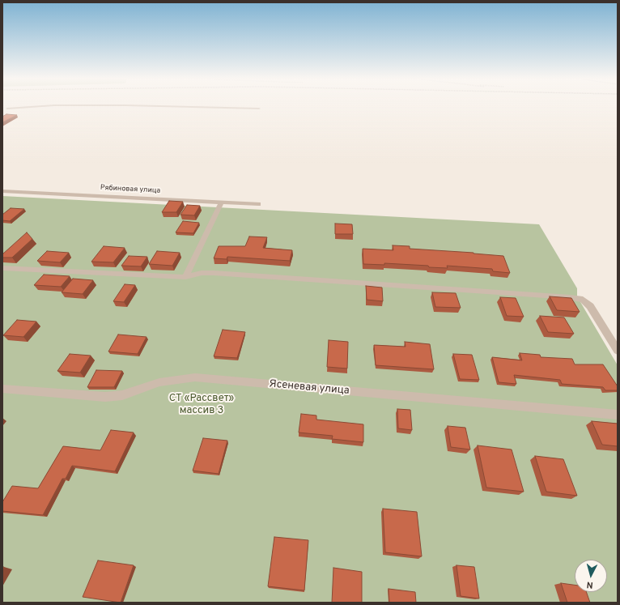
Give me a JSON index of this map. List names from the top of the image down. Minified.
{"streets":{"street":["Рябиновая улица","Ясеневая улица"]},"parks":["СТ «Рассвет» массив 3"],"north":"bottom"}
